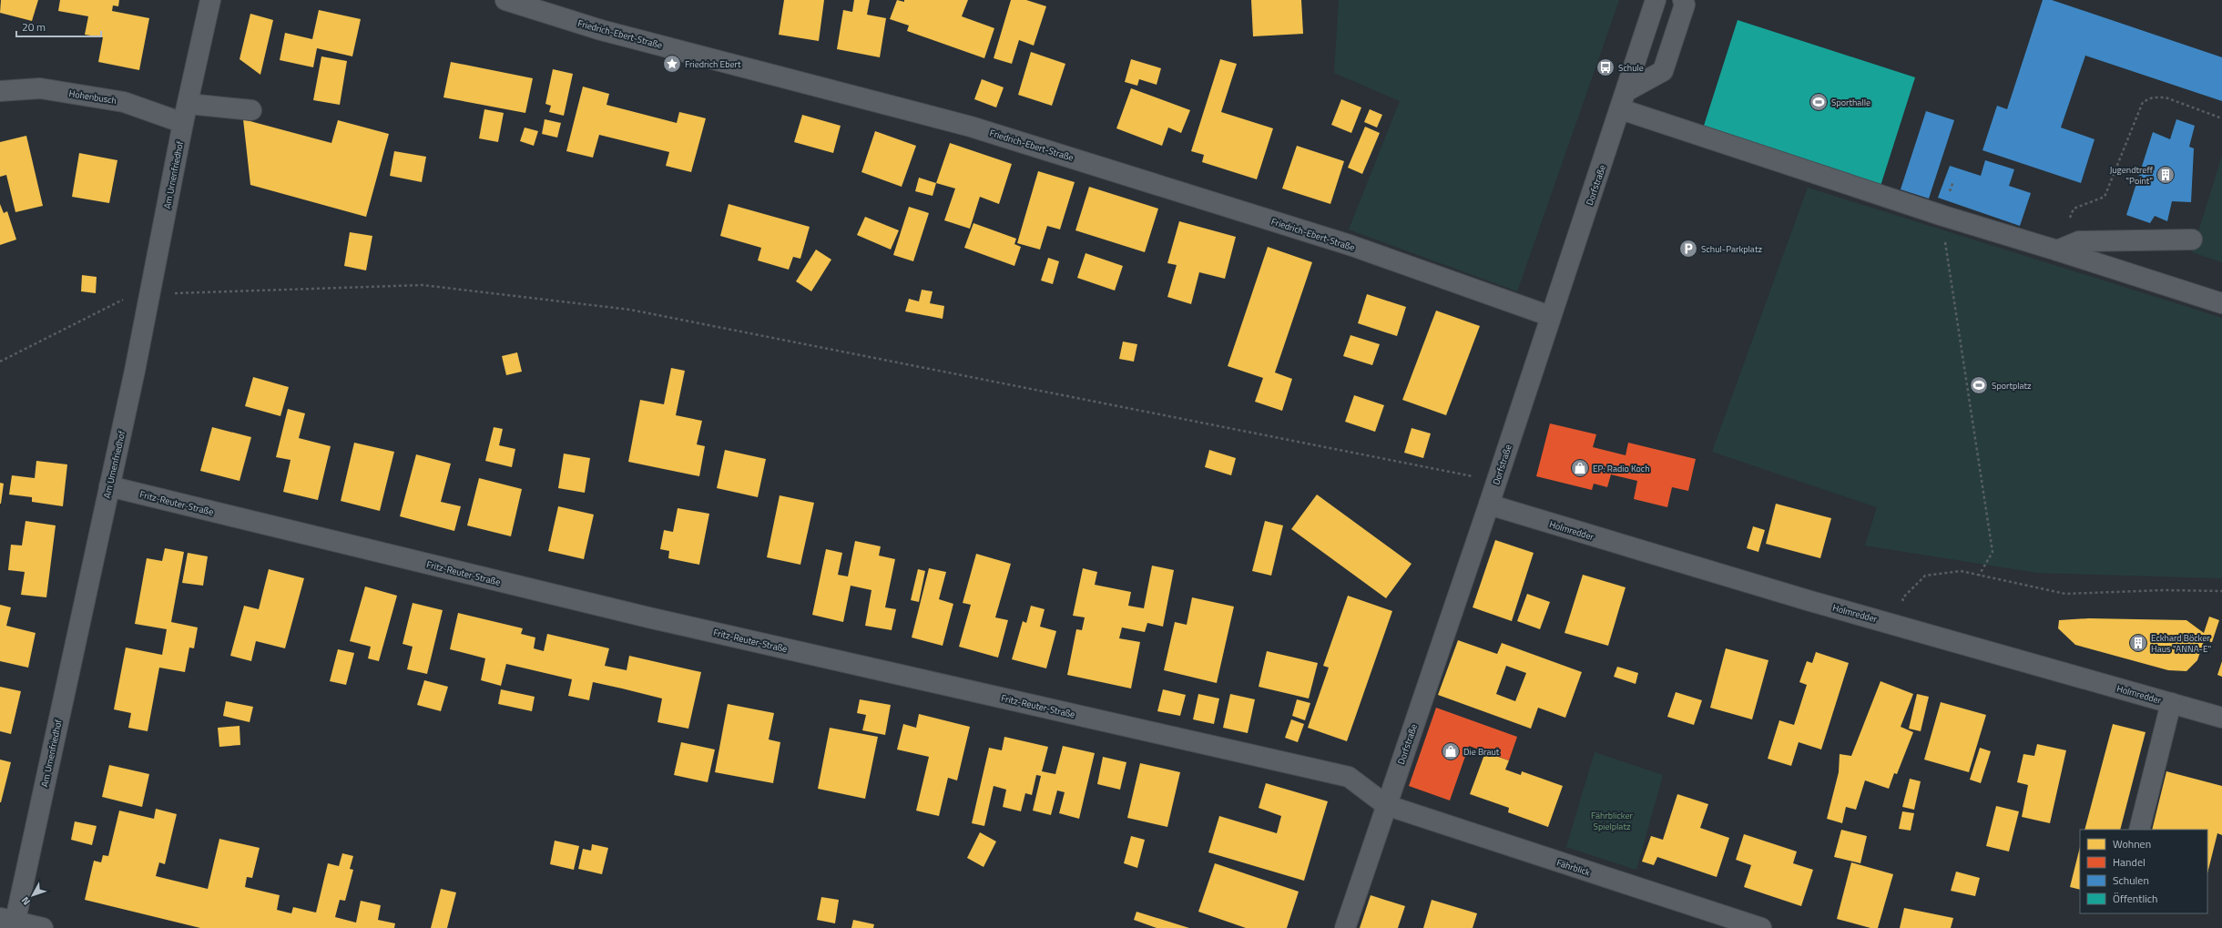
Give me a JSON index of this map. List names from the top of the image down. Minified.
{"streets":{"street":["Friedrich-Ebert-Straße","Hohenbusch","Am Urnenfriedhof","Dorfstraße","Fritz-Reuter-Straße","Holmredder","Fährblick"]},"crossings":[["Friedrich-Ebert-Straße","Dorfstraße"],["Hohenbusch","Am Urnenfriedhof"],["Am Urnenfriedhof","Fritz-Reuter-Straße"],["Dorfstraße","Fritz-Reuter-Straße"],["Dorfstraße","Holmredder"],["Dorfstraße","Fährblick"],["Fritz-Reuter-Straße","Fährblick"]],"parks":["Fährblicker Spielplatz"],"places":{"place":["Friedrich Ebert"],"bus stop":["Schule"],"sports":["Sporthalle","Sportplatz"],"building":["Jugendtreff \"Point\"","Eckhard Böcker Haus \"ANNA-E\""],"parking":["Schul-Parkplatz"],"shop":["EP: Radio Koch","Die Braut"]},"legend":["Wohnen","Handel","Schulen","Öffentlich"],"scale_bar":"20 m","north":"bottom left"}
